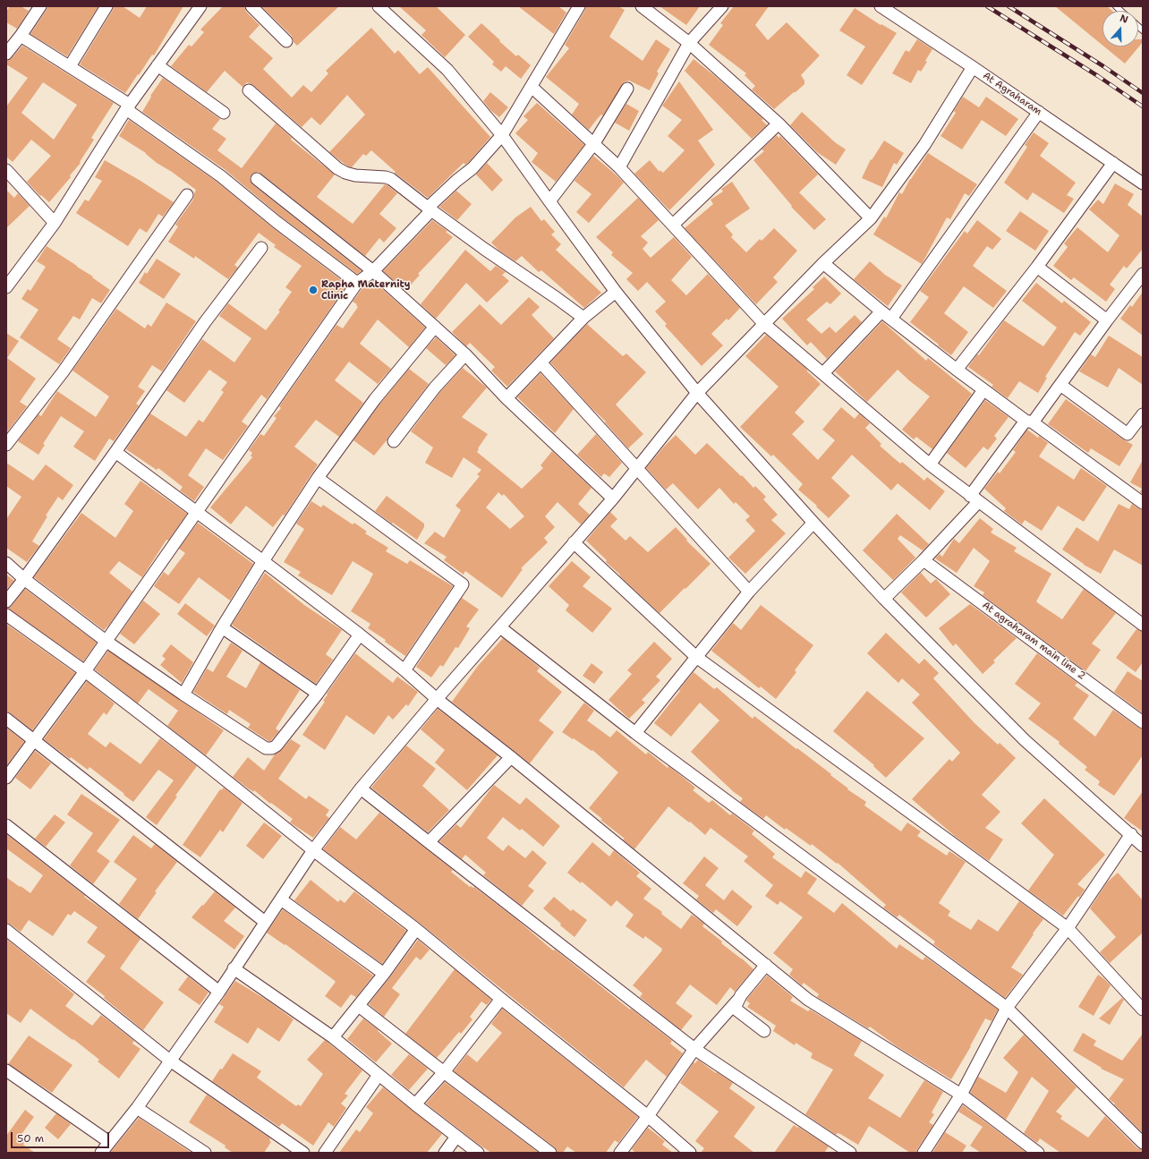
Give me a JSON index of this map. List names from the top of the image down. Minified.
{"streets":{"street":["At Agraharam","At agraharam main line 2"]},"places":["Rapha Maternity Clinic"],"scale_bar":"50 m","north":"top"}
